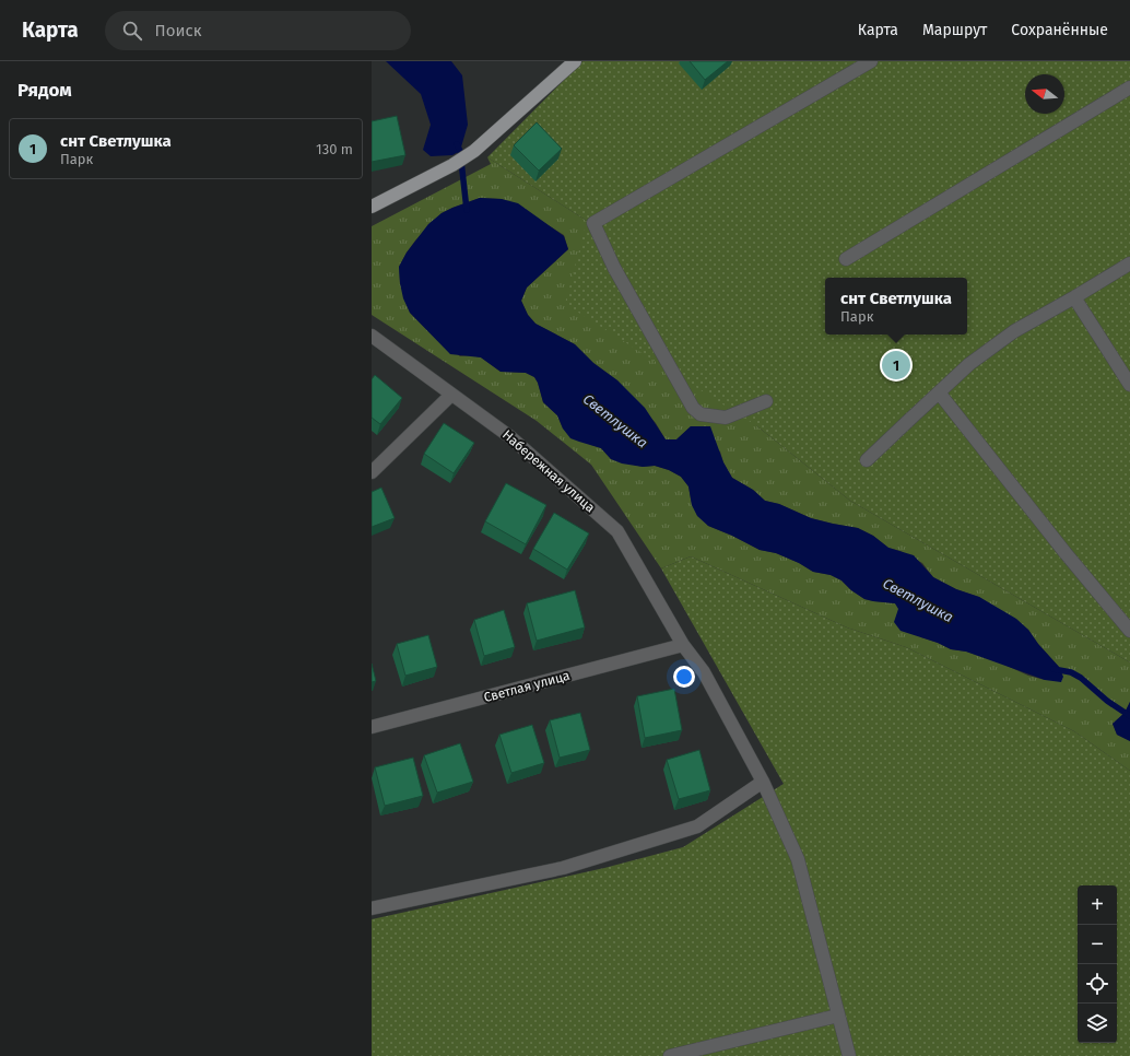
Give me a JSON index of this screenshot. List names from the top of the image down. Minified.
{"streets":{"street":["Набережная улица","Светлая улица"]},"crossings":[["Набережная улица","Светлая улица"]],"water":["Светлушка"],"north":"left","page":{"header":"Карта","search":"Поиск","nav":["Карта","Маршрут","Сохранённые"],"heading":"Рядом","list":[{"mark":"1","name":"снт Светлушка","note":"Парк","value":"130 m"}],"popup":["снт Светлушка","Парк"],"pins":"1","map_buttons":["+","−"]}}
